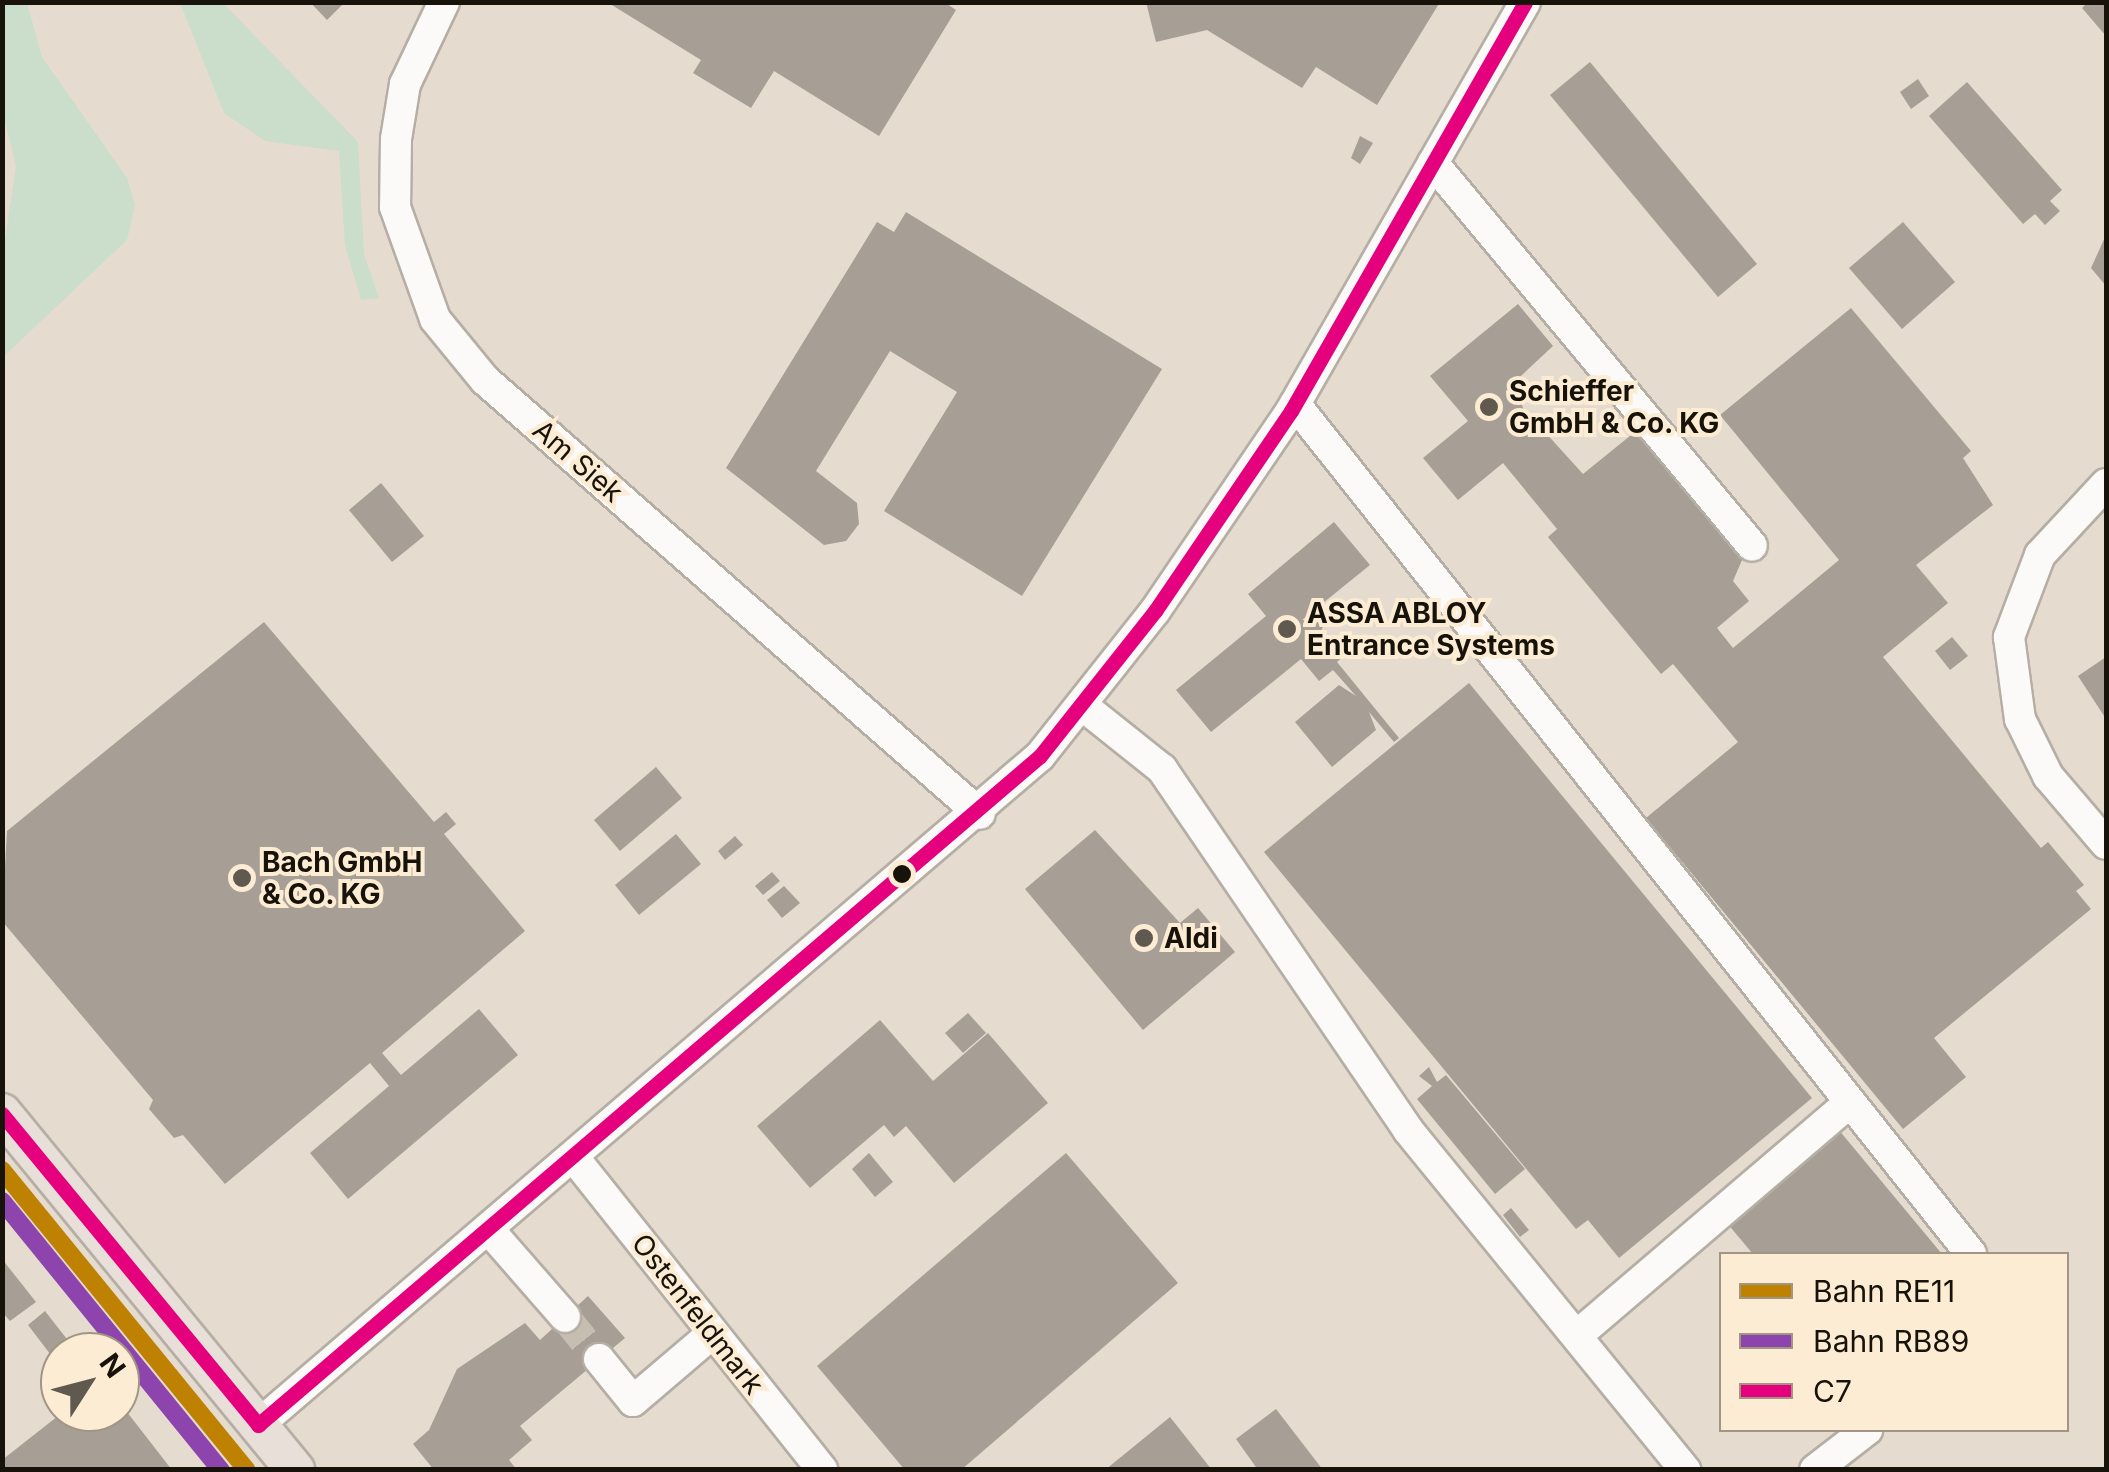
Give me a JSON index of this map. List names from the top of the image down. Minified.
{"streets":{"street":["Am Siek","Ostenfeldmark"]},"places":["Schieffer GmbH & Co. KG","ASSA ABLOY Entrance Systems","Bach GmbH & Co. KG","Aldi"],"lines":["transit line C7","rail line RE11","rail line RB89"],"legend":["Bahn RE11","Bahn RB89","C7"],"north":"top right"}
